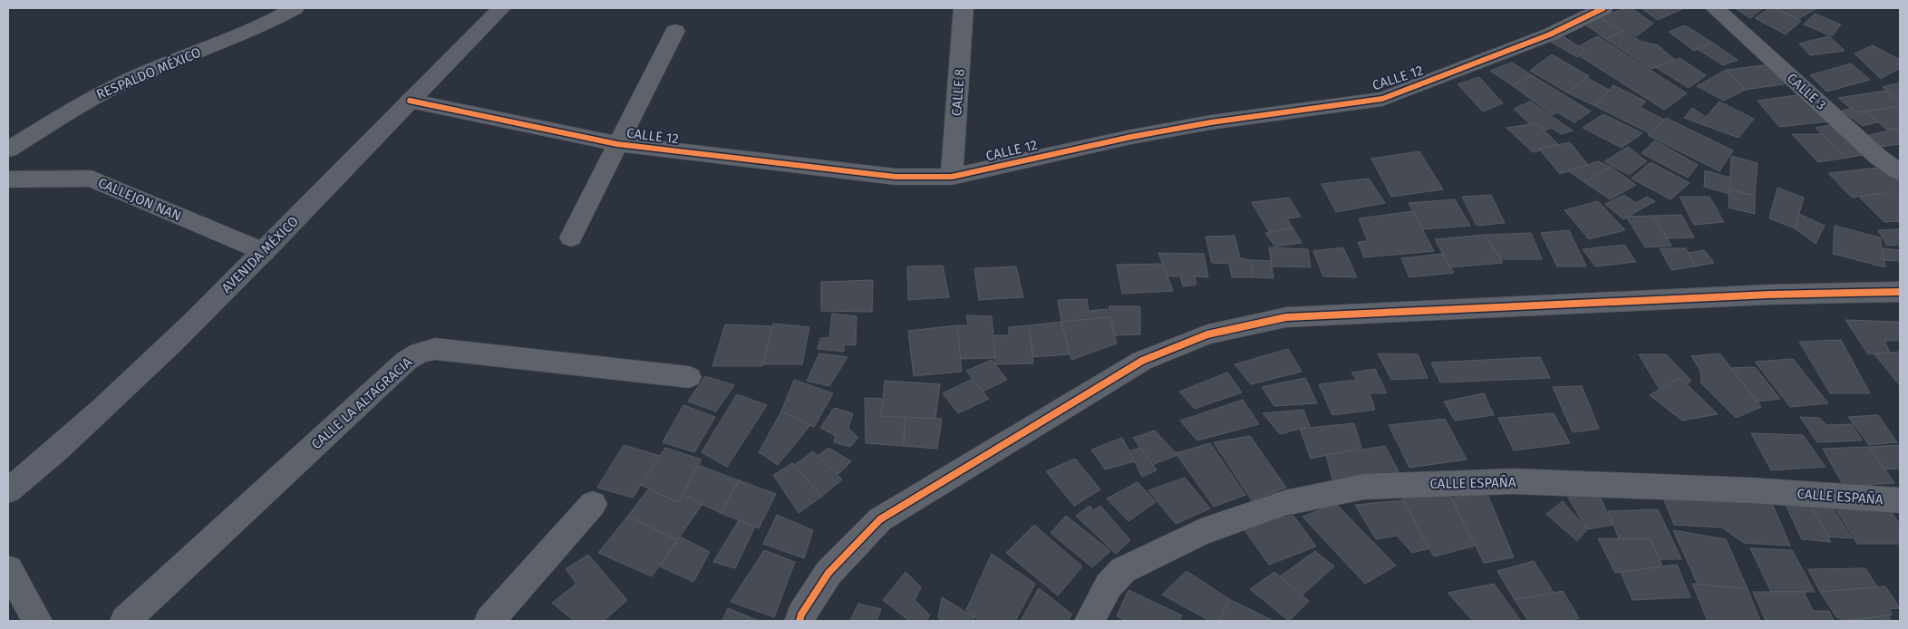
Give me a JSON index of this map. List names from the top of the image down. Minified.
{"streets":{"street":["RESPALDO MÉXICO","CALLE 12","CALLE 3","CALLE 8","CALLEJON NAN","AVENIDA MÉXICO","CALLE LA ALTAGRACIA","CALLE ESPAÑA"]},"crossings":[["CALLE 12","CALLE 8"],["CALLE 12","AVENIDA MÉXICO"],["CALLEJON NAN","AVENIDA MÉXICO"]]}
